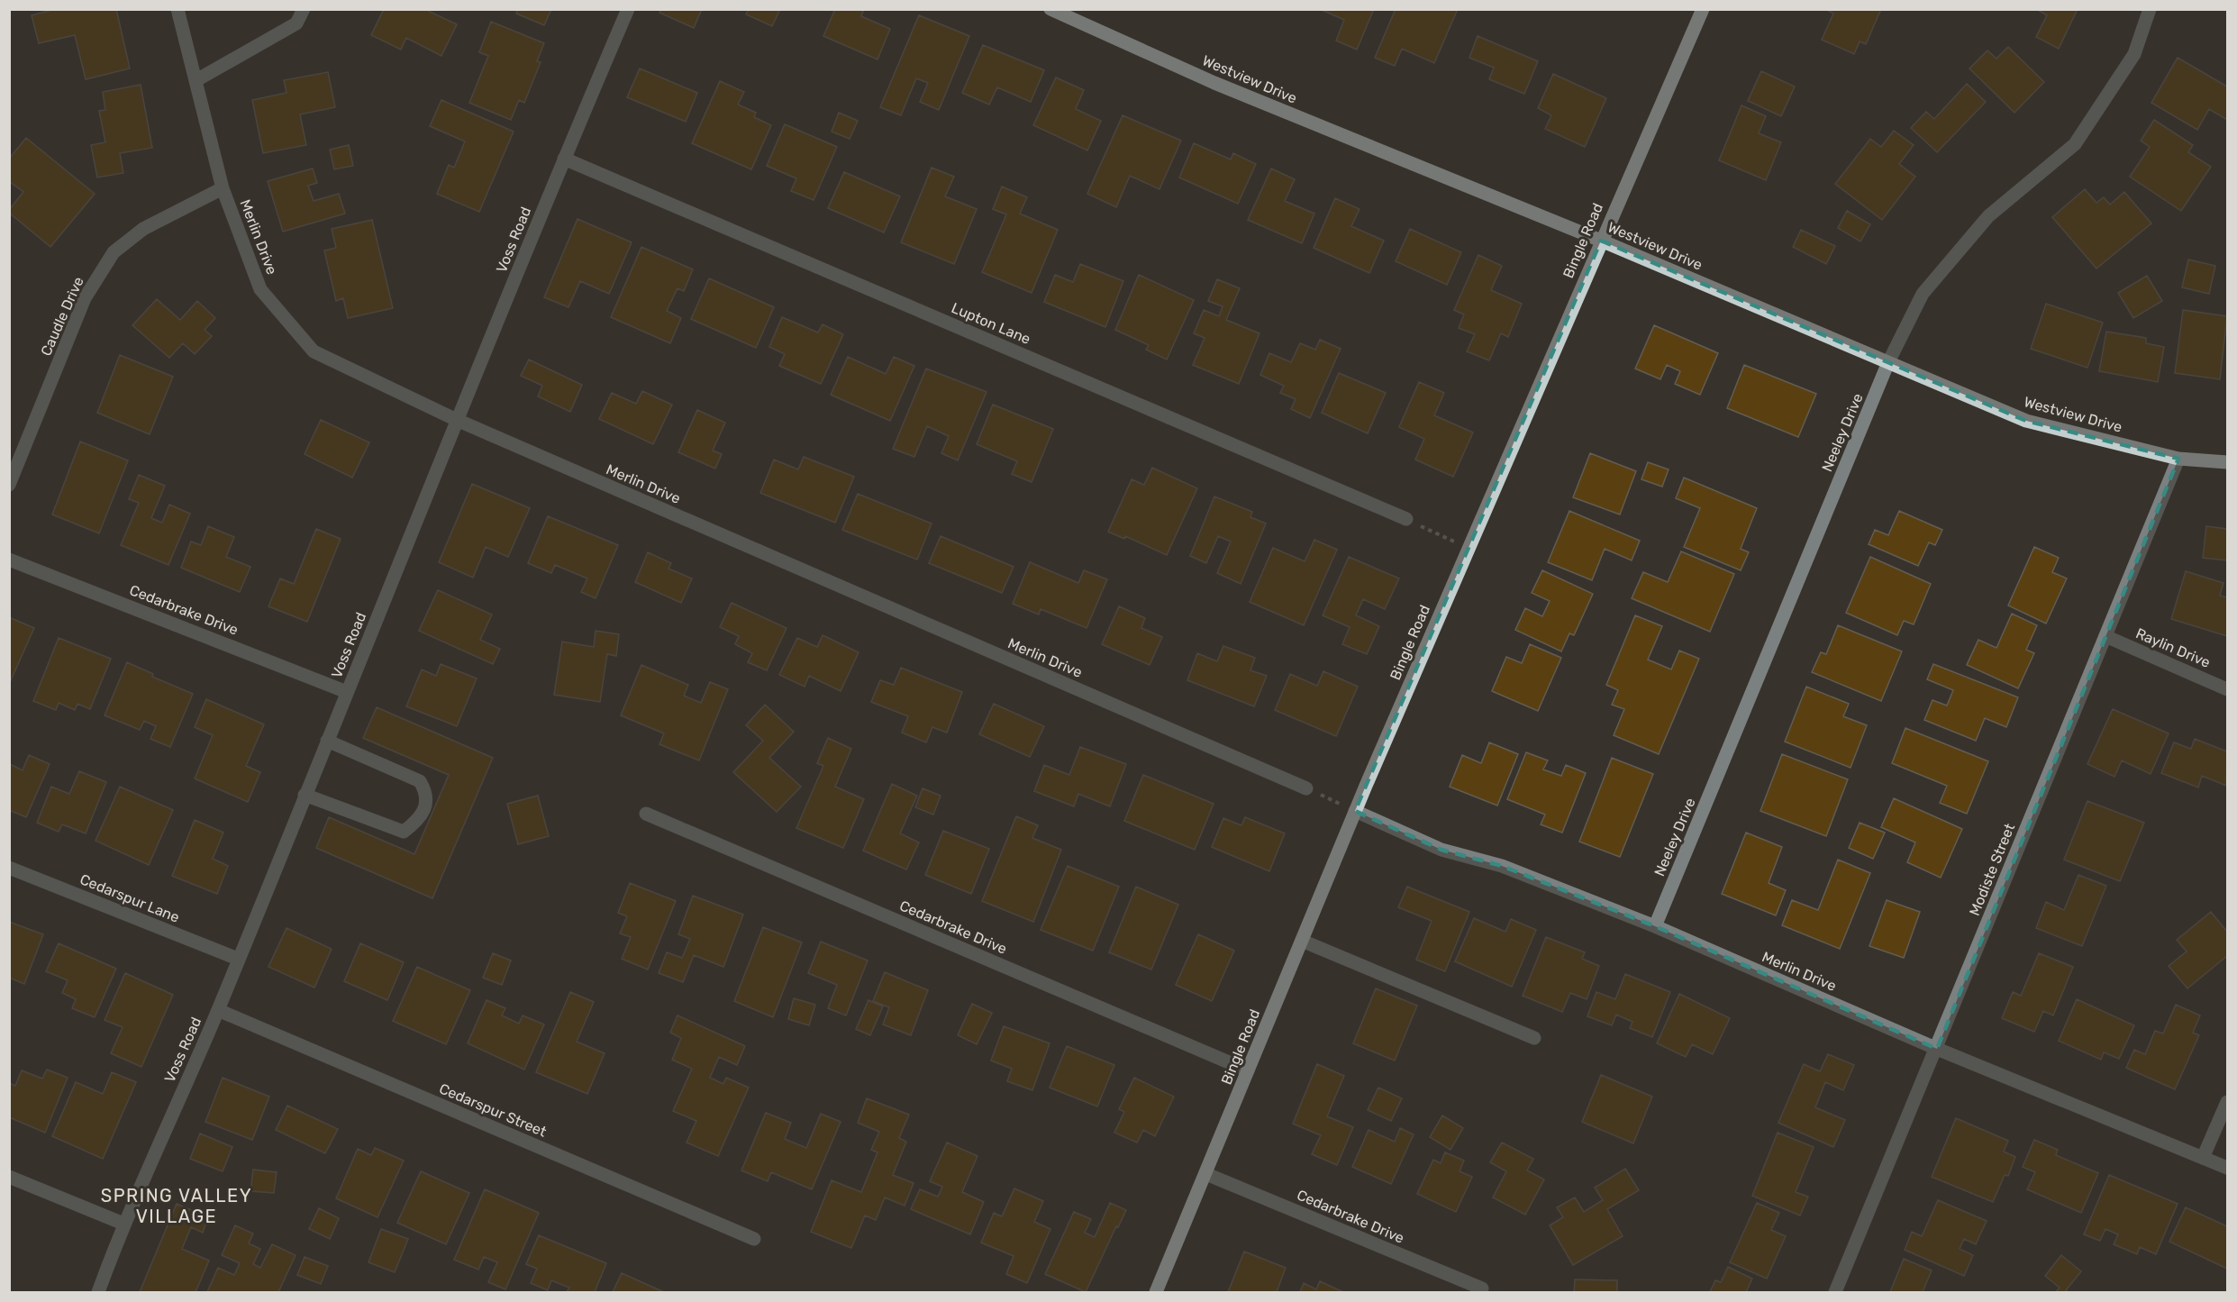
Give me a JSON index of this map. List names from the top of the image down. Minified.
{"streets":{"main road":["Westview Drive","Bingle Road"],"street":["Merlin Drive","Voss Road","Caudle Drive","Lupton Lane","Neeley Drive","Cedarbrake Drive","Raylin Drive","Modiste Street","Cedarspur Lane","Cedarspur Street"]},"crossings":[["Westview Drive","Bingle Road"],["Westview Drive","Neeley Drive"],["Westview Drive","Modiste Street"],["Merlin Drive","Voss Road"],["Merlin Drive","Bingle Road"],["Merlin Drive","Caudle Drive"],["Merlin Drive","Neeley Drive"],["Merlin Drive","Modiste Street"],["Voss Road","Lupton Lane"],["Voss Road","Cedarbrake Drive"],["Voss Road","Cedarspur Lane"],["Voss Road","Cedarspur Street"],["Bingle Road","Cedarbrake Drive"],["Raylin Drive","Modiste Street"]],"districts":["SPRING VALLEY VILLAGE"]}
